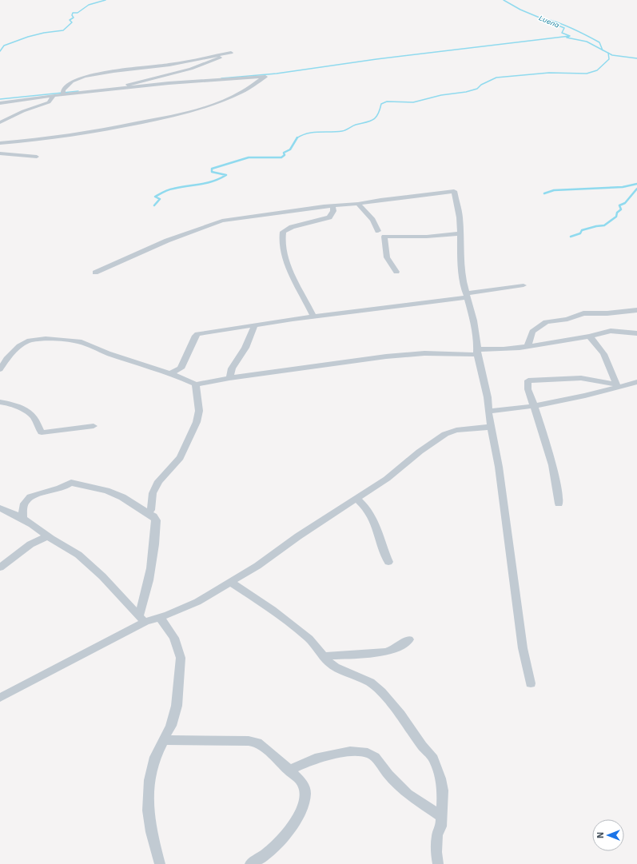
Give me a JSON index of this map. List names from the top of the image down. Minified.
{"water":["Luena"],"north":"left"}
